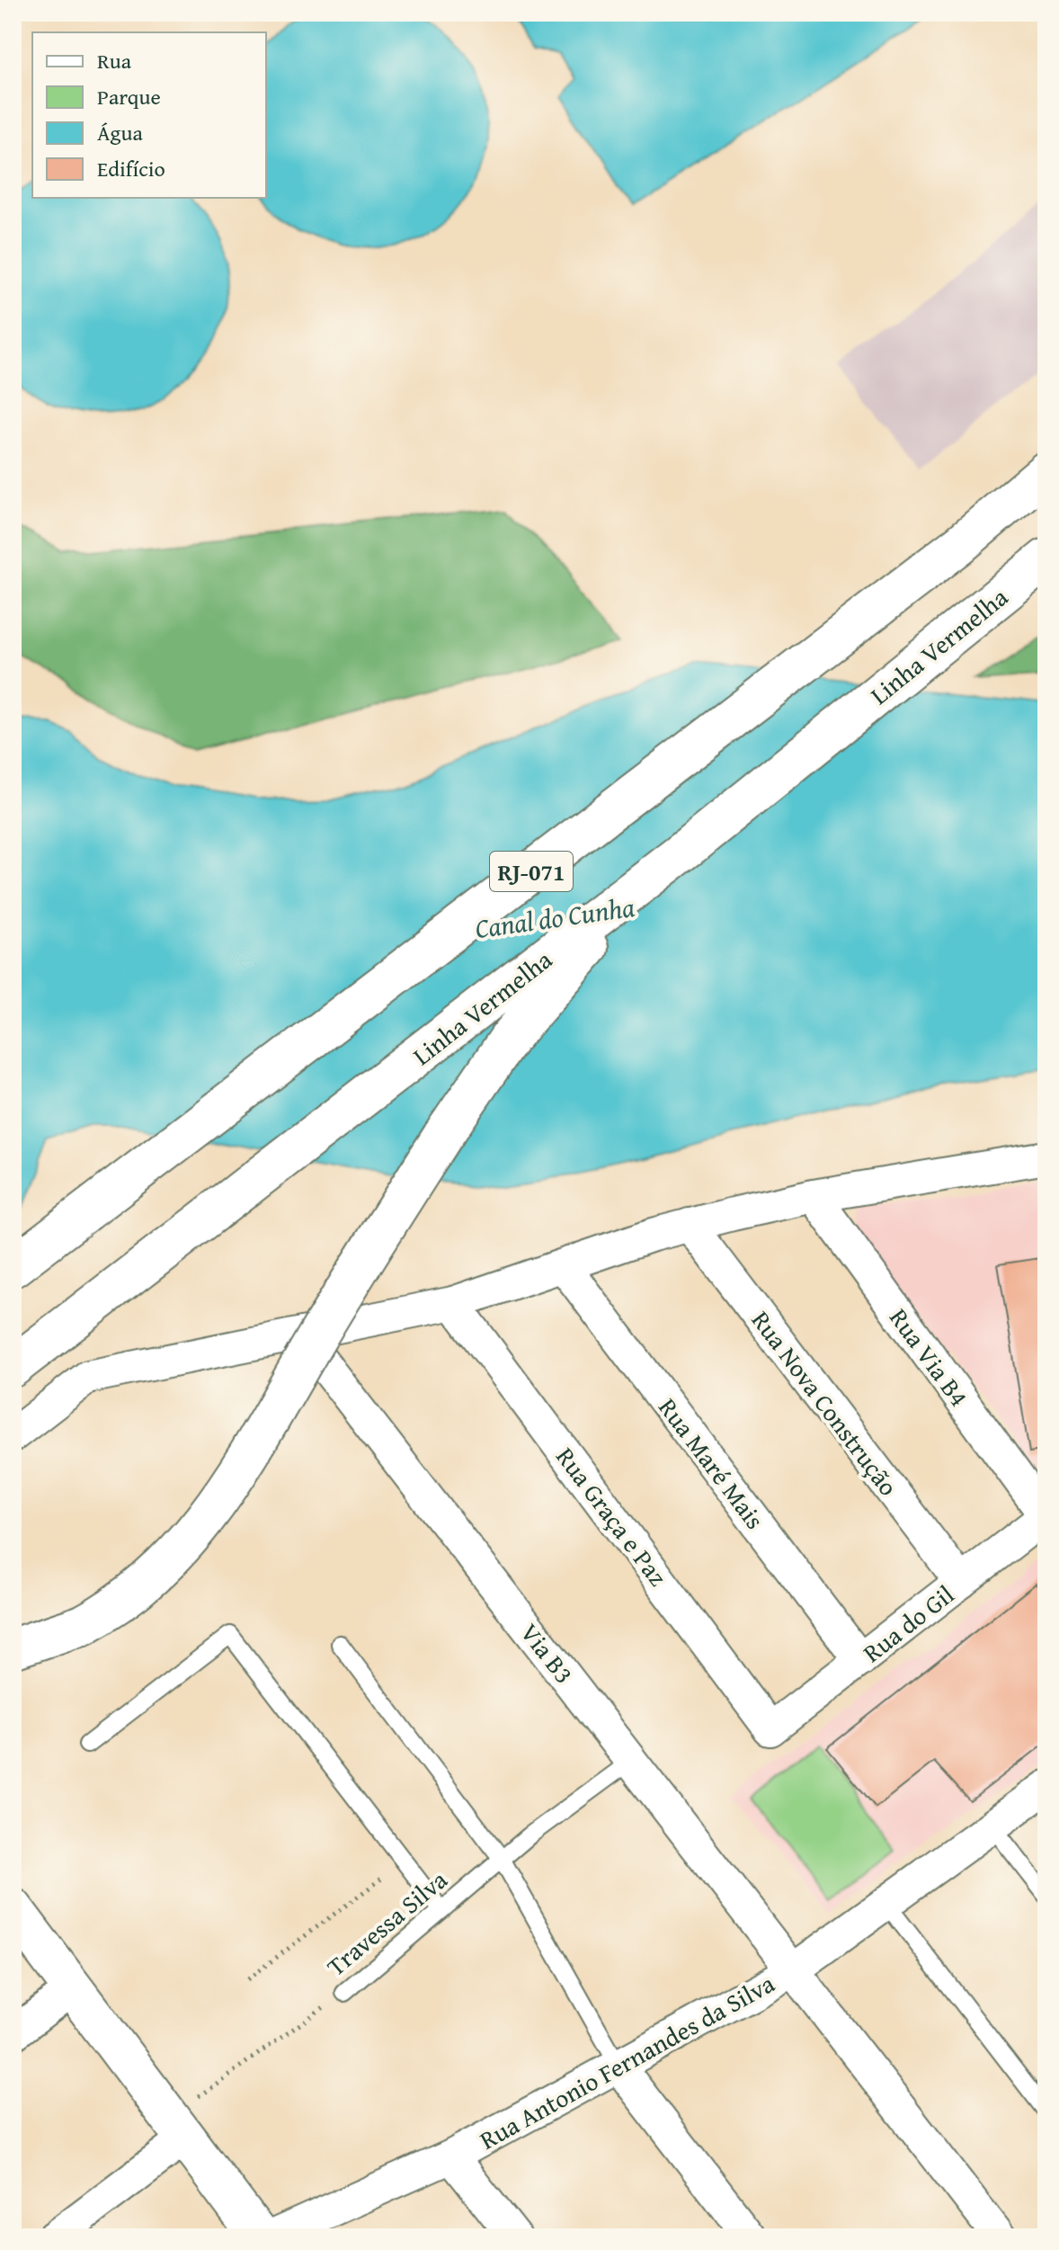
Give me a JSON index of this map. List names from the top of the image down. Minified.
{"streets":{"main road":["Linha Vermelha","RJ-071"],"street":["Rua Via B4","Rua Nova Construção","Rua Maré Mais","Rua Graça e Paz","Rua do Gil","Via B3","Rua Antonio Fernandes da Silva"],"lane":["Travessa Silva"]},"crossings":[["Rua Via B4","Rua do Gil"],["Rua Nova Construção","Rua do Gil"],["Rua Maré Mais","Rua do Gil"],["Rua Graça e Paz","Rua do Gil"],["Via B3","Travessa Silva"],["Via B3","Rua Antonio Fernandes da Silva"]],"water":["Canal do Cunha"],"legend":["Rua","Parque","Água","Edifício"]}
